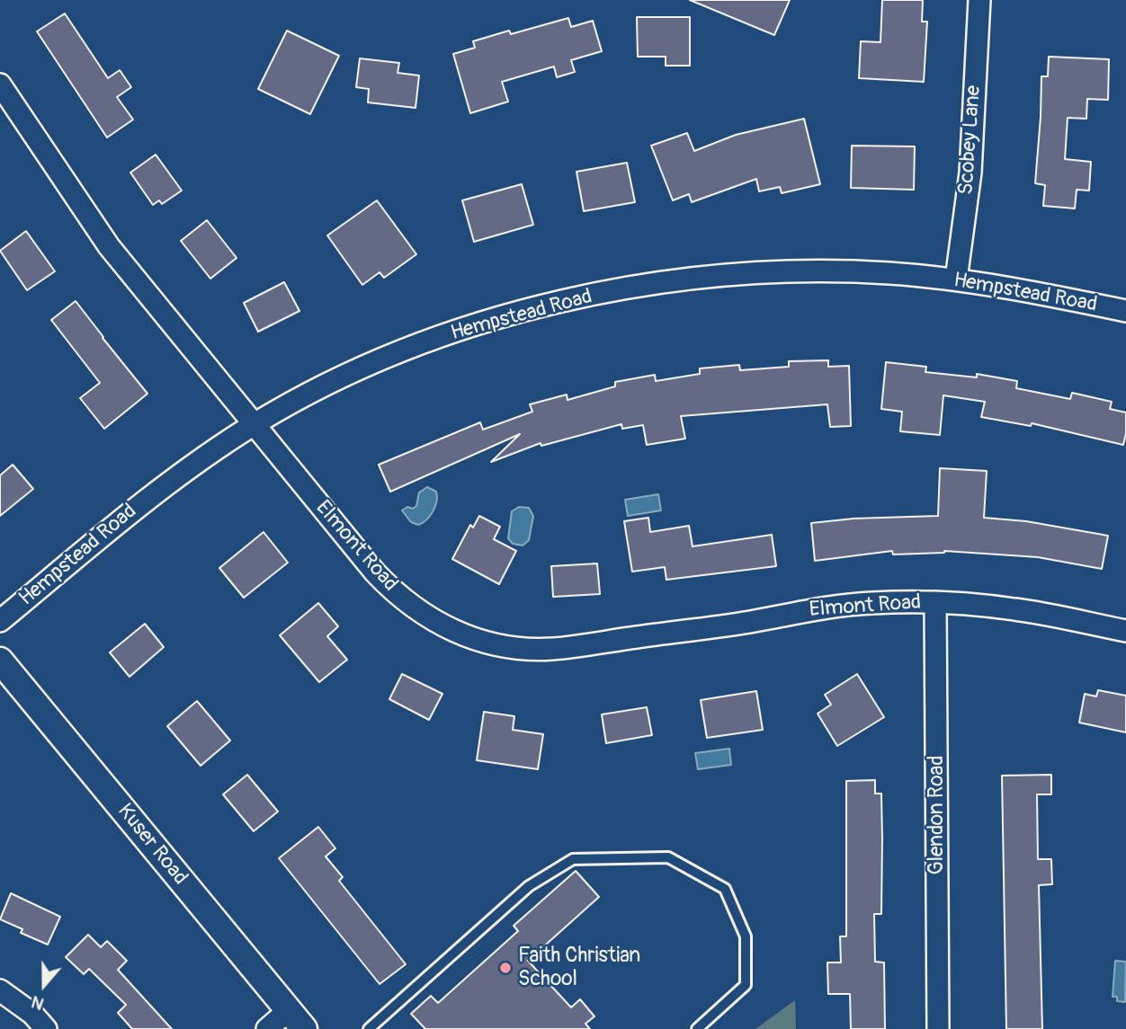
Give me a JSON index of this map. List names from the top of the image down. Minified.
{"streets":{"street":["Scobey Lane","Hempstead Road","Elmont Road","Glendon Road","Kuser Road"]},"crossings":[["Scobey Lane","Hempstead Road"],["Hempstead Road","Elmont Road"],["Elmont Road","Glendon Road"]],"places":["Faith Christian School"],"north":"bottom"}
